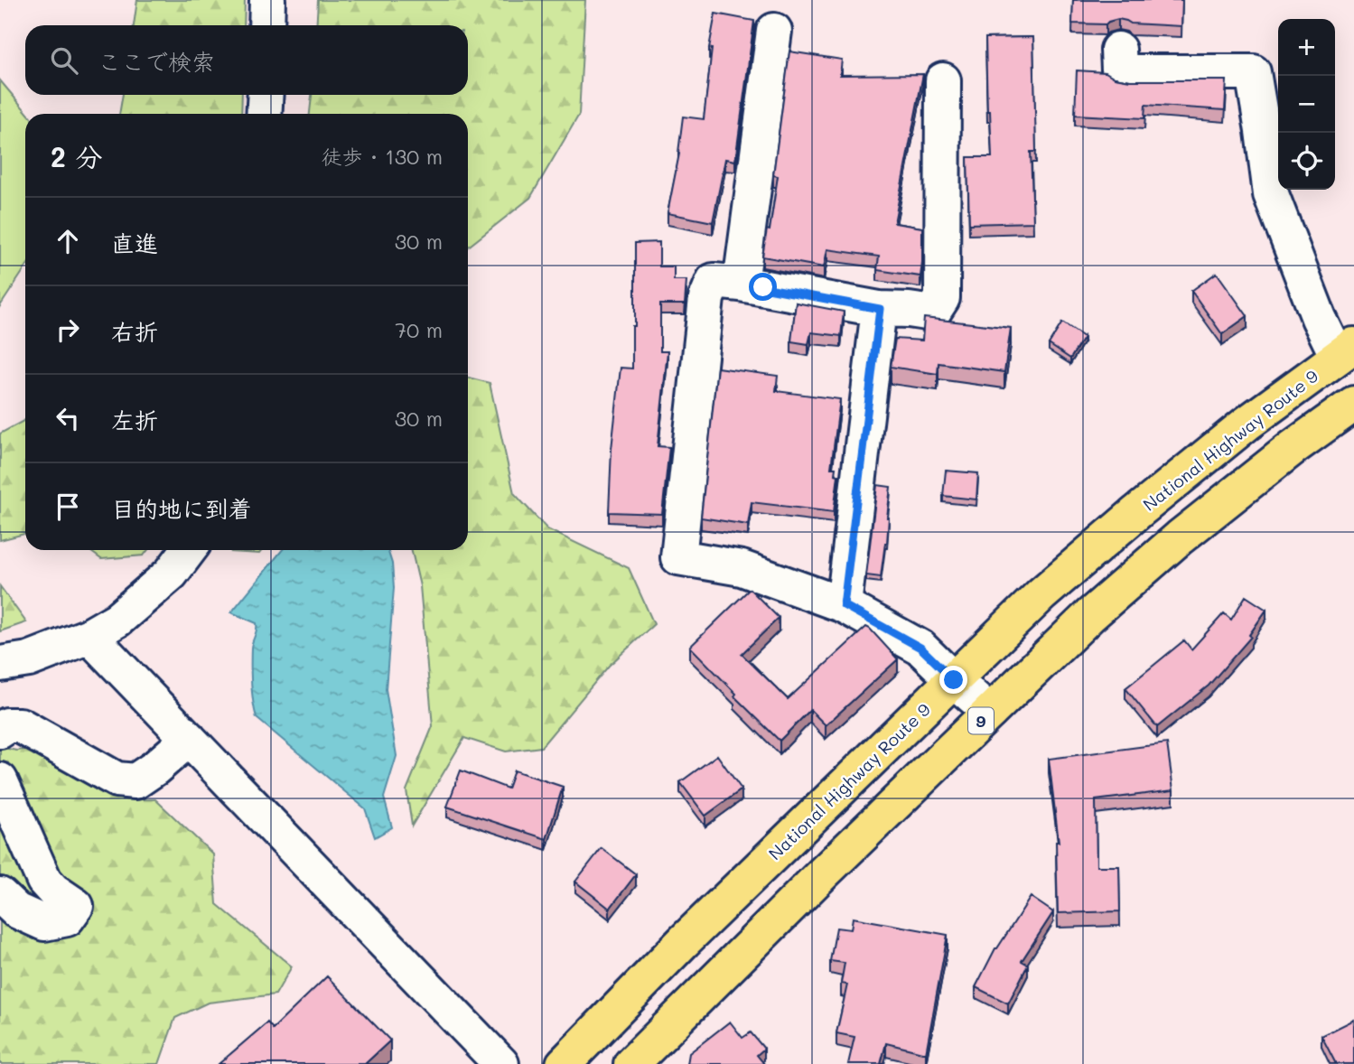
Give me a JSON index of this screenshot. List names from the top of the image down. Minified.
{"streets":{"highway":["National Highway Route 9","9"]},"page":{"map_buttons":["+","−"],"search":"ここで検索","heading":["2 分","徒歩 · 130 m"],"list":[["直進","30 m"],["右折","70 m"],["左折","30 m"],"目的地に到着"]}}
